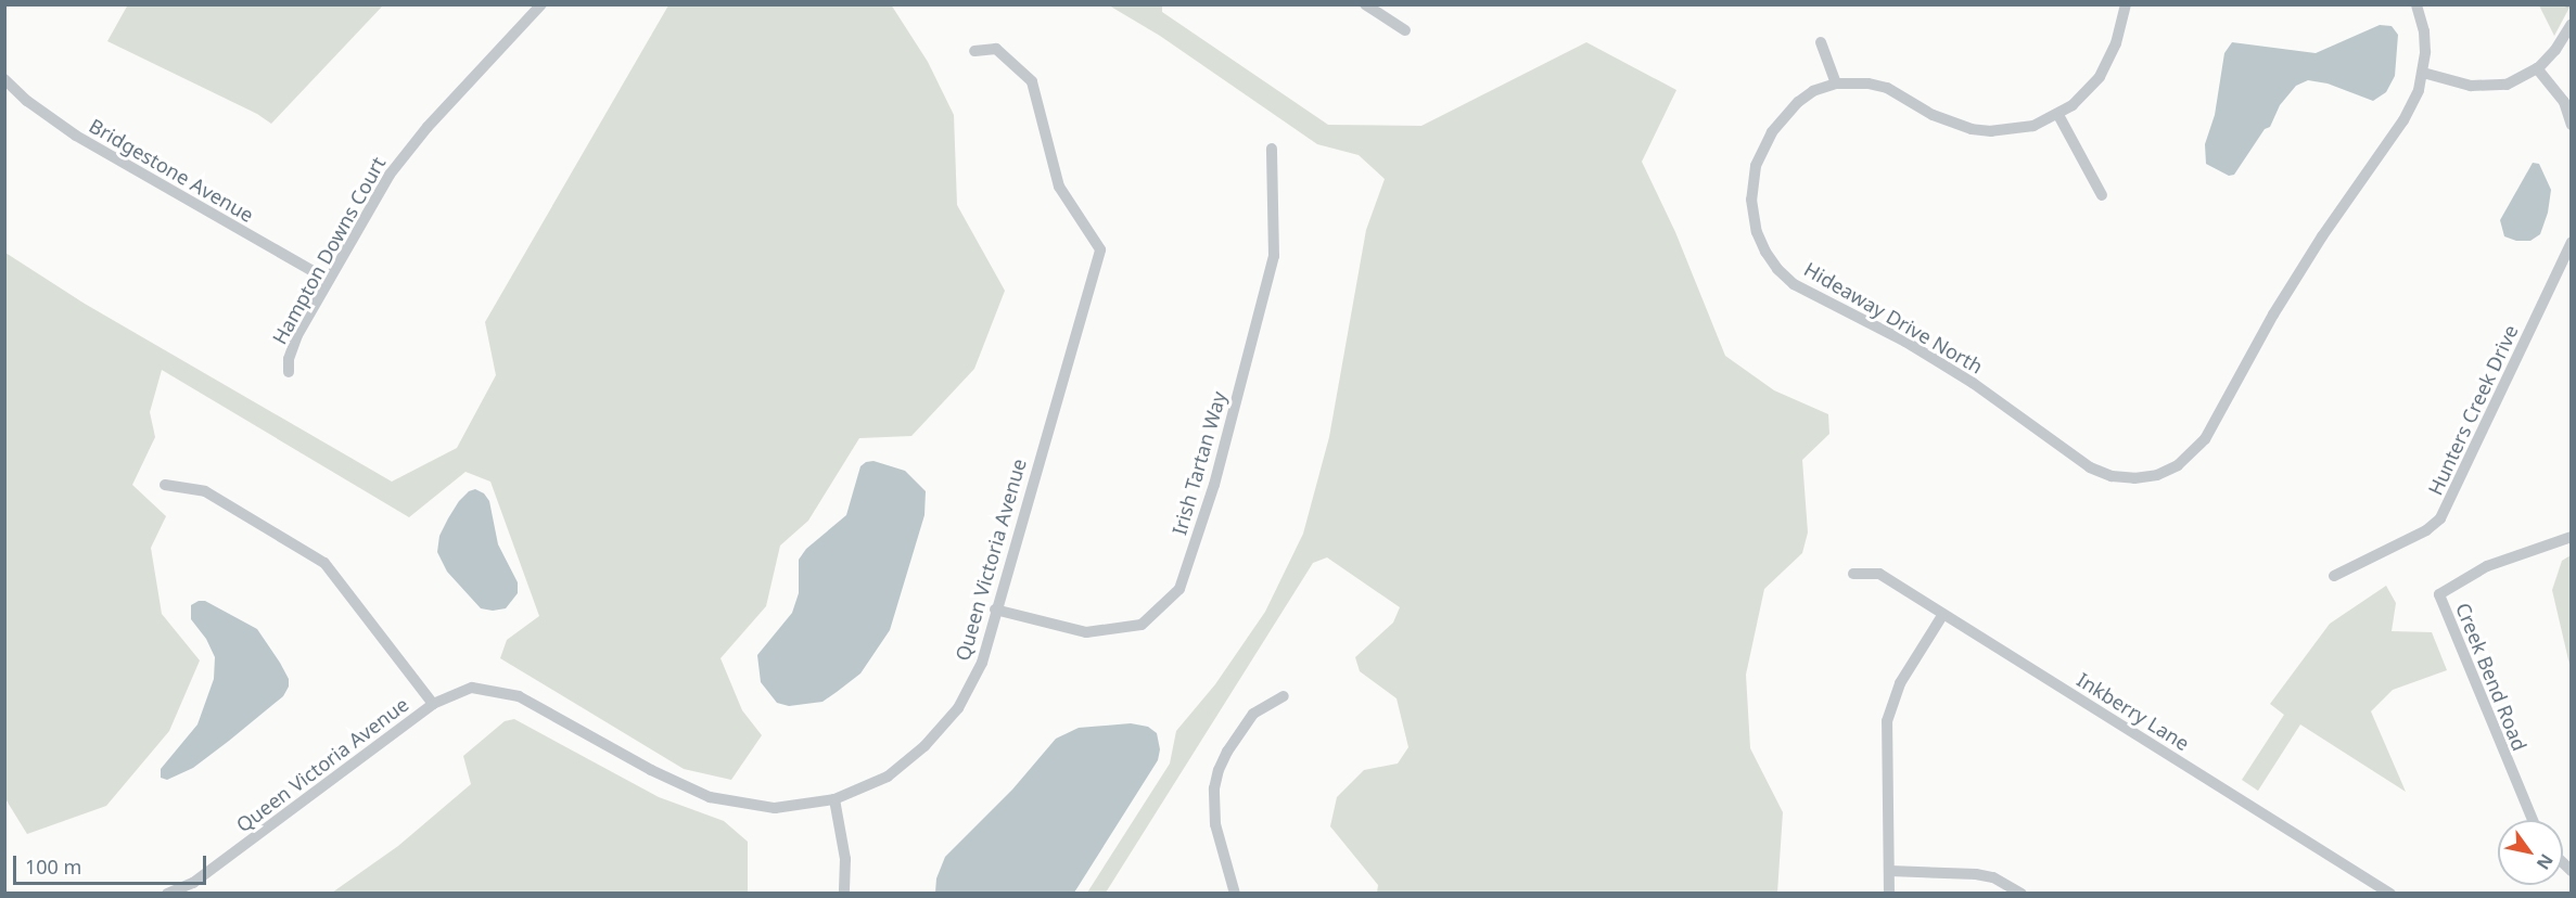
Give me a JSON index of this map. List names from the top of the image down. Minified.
{"streets":{"street":["Bridgestone Avenue","Hampton Downs Court","Hideaway Drive North","Hunters Creek Drive","Irish Tartan Way","Queen Victoria Avenue","Creek Bend Road","Inkberry Lane"]},"crossings":[["Bridgestone Avenue","Hampton Downs Court"],["Irish Tartan Way","Queen Victoria Avenue"]],"scale_bar":"100 m","north":"bottom right"}
